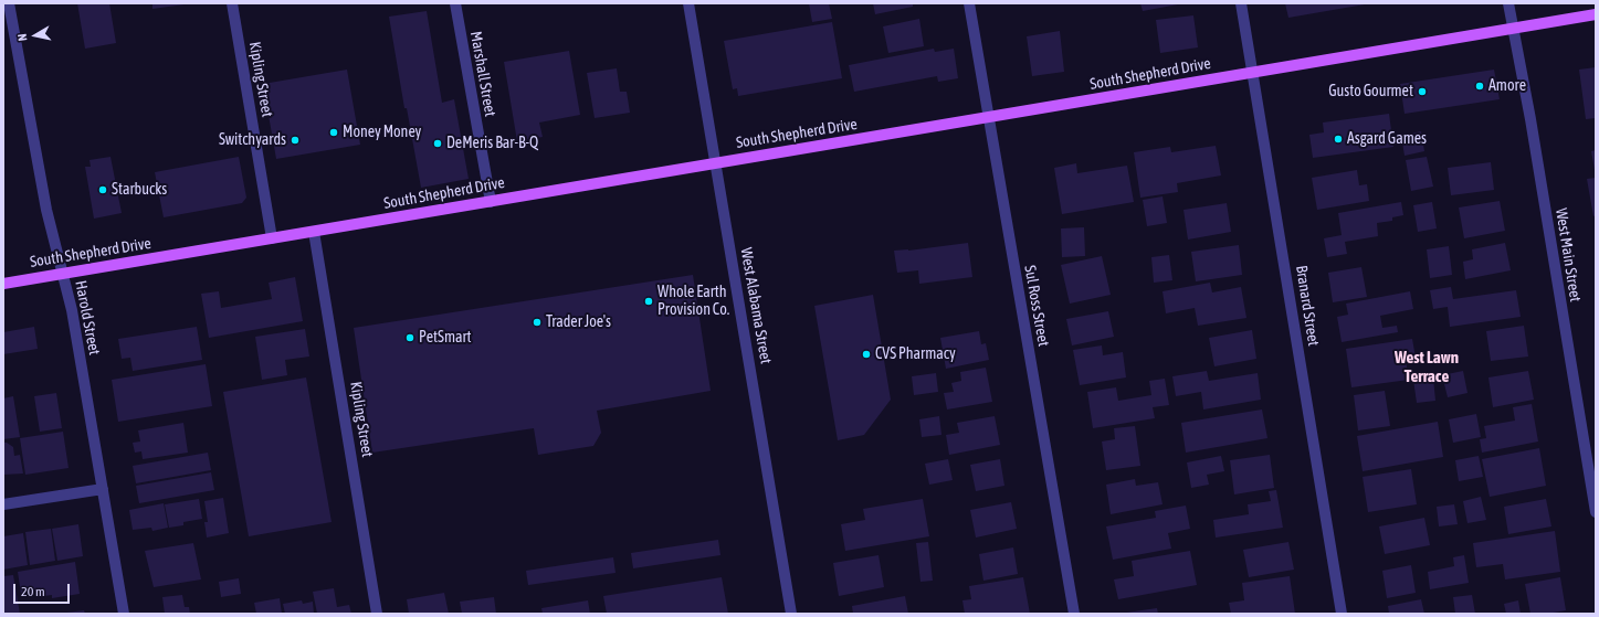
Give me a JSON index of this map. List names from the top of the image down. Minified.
{"streets":{"main road":["South Shepherd Drive"],"street":["Marshall Street","Kipling Street","West Main Street","West Alabama Street","Sul Ross Street","Branard Street","Harold Street"]},"crossings":[["Marshall Street","South Shepherd Drive"],["South Shepherd Drive","Kipling Street"],["South Shepherd Drive","West Main Street"],["South Shepherd Drive","West Alabama Street"],["South Shepherd Drive","Sul Ross Street"],["South Shepherd Drive","Branard Street"],["South Shepherd Drive","Harold Street"]],"districts":["West Lawn Terrace"],"places":["Amore","Gusto Gourmet","Money Money","Asgard Games","Switchyards","DeMeris Bar-B-Q","Starbucks","Whole Earth Provision Co.","Trader Joe's","PetSmart","CVS Pharmacy"],"scale_bar":"20 m","north":"left"}
